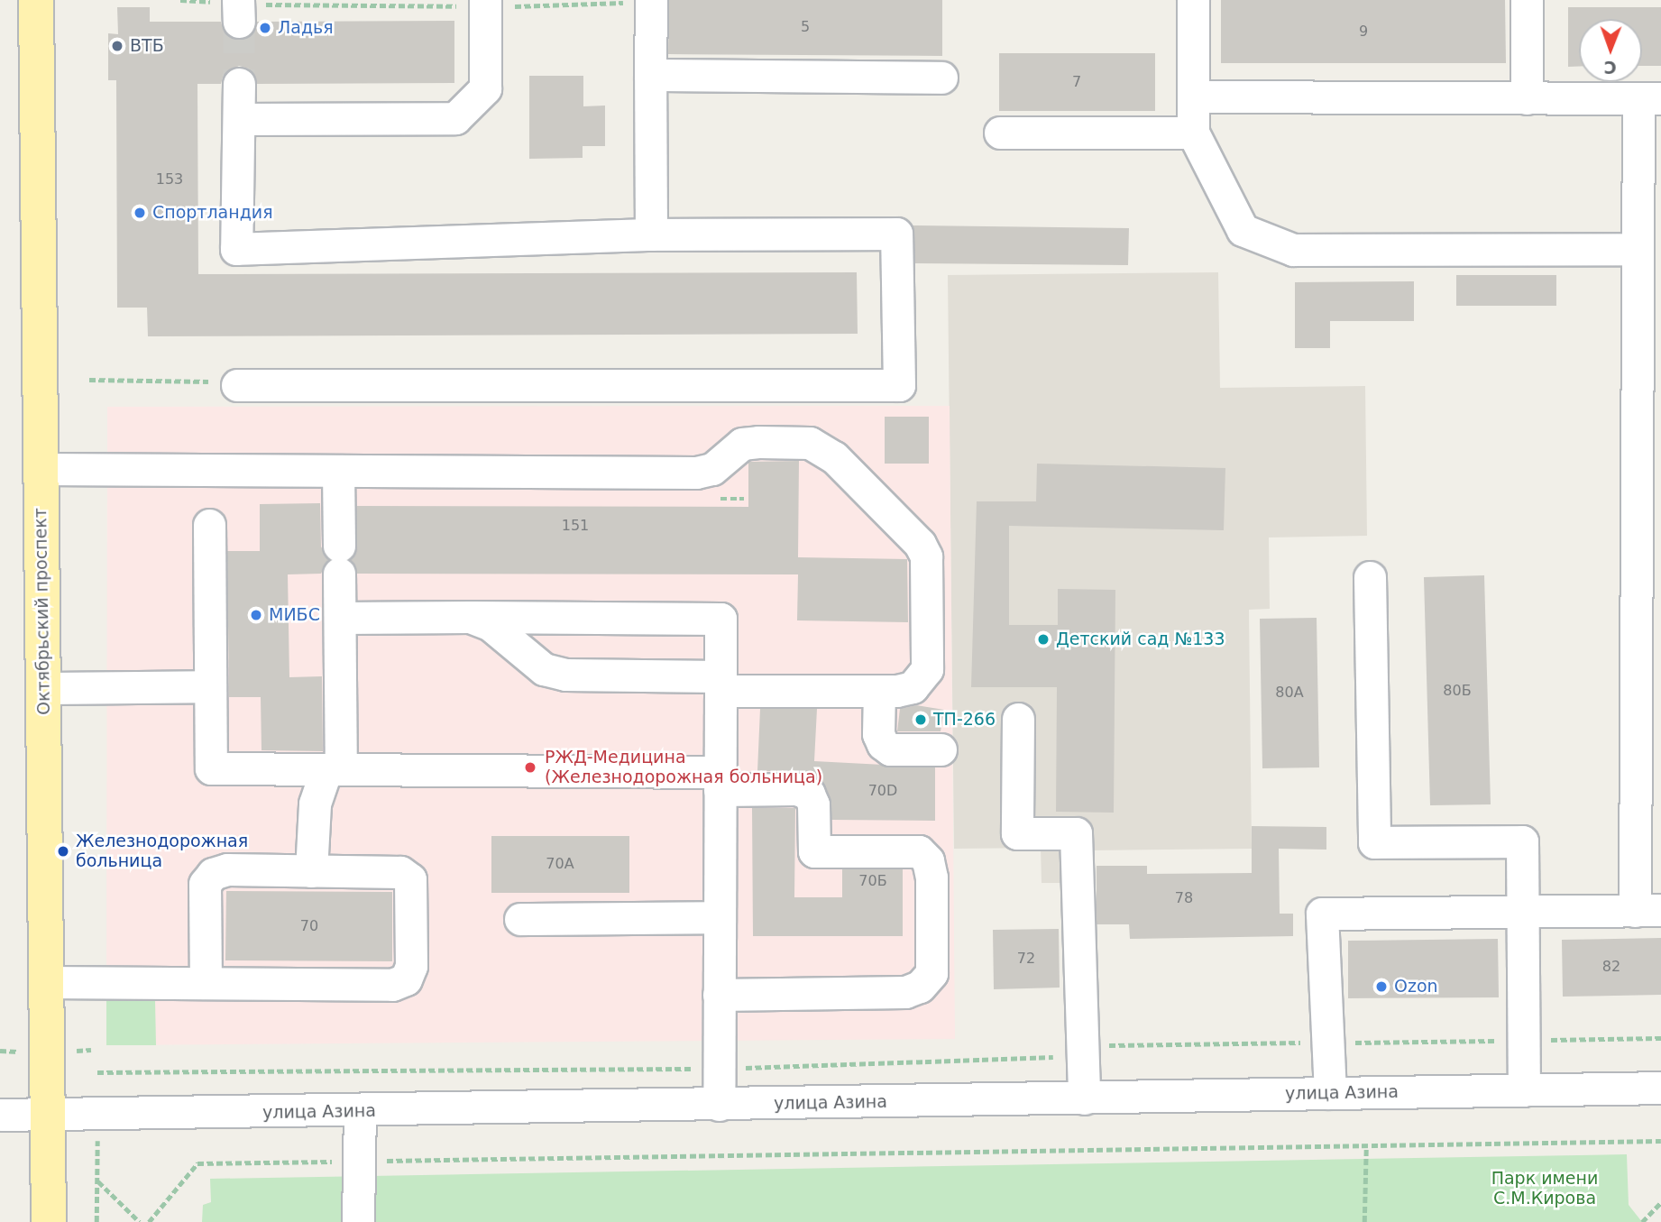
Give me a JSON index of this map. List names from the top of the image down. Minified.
{"streets":{"main road":["Октябрьский проспект"],"street":["улица Азина"]},"crossings":[["Октябрьский проспект","улица Азина"]],"parks":["Парк имени С.М.Кирова"],"places":["Ладья","ВТБ","Спортландия","МИБС","Детский сад №133","ТП-266","РЖД-Медицина (Железнодорожная больница)","Железнодорожная больница","Ozon"],"house_numbers":["5","9","7","153","151","80Б","80А","70D","70А","70Б","78","70","72","82"],"north":"bottom"}
